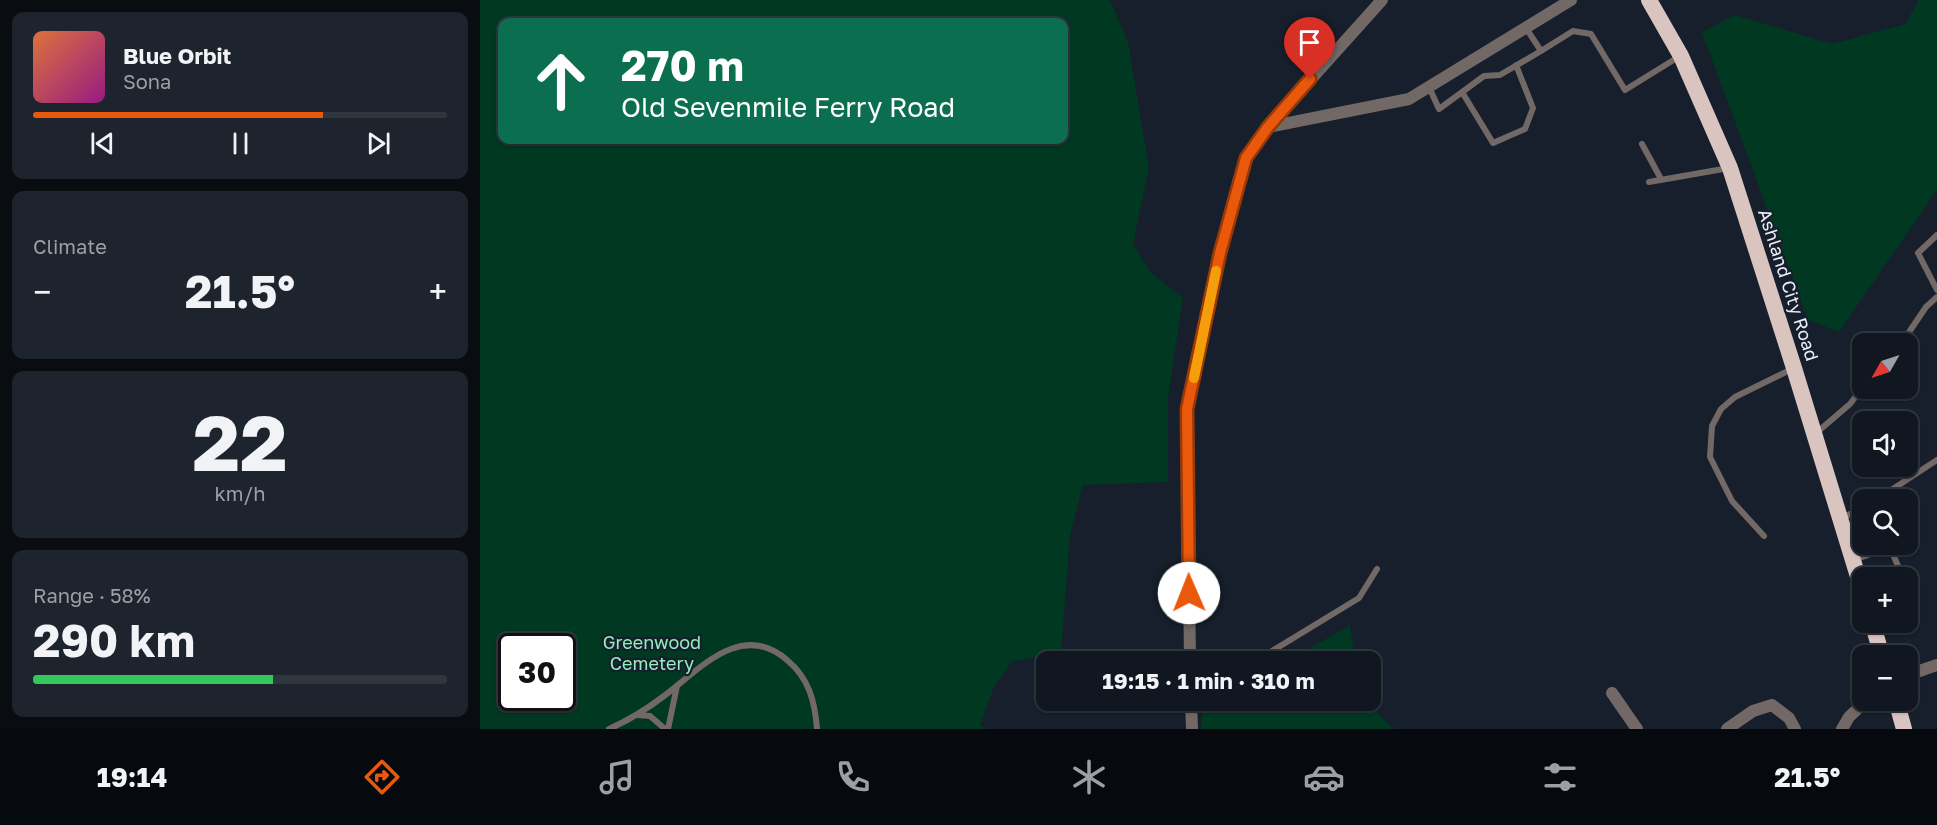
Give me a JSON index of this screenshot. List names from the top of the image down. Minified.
{"streets":{"highway":["Ashland City Road"]},"parks":["Greenwood Cemetery"],"north":"bottom left","page":{"turn":["270 m","Old Sevenmile Ferry Road"],"song":["Blue Orbit","Sona"],"tile":["Climate",["22","km/h"],["Range · 58%","290 km"]],"heat":["−","21.5°","+"],"map_buttons":["+","−"],"limit":"30","trip":"19:15 · 1 min · 310 m","tabs":["19:14","21.5°"]}}
